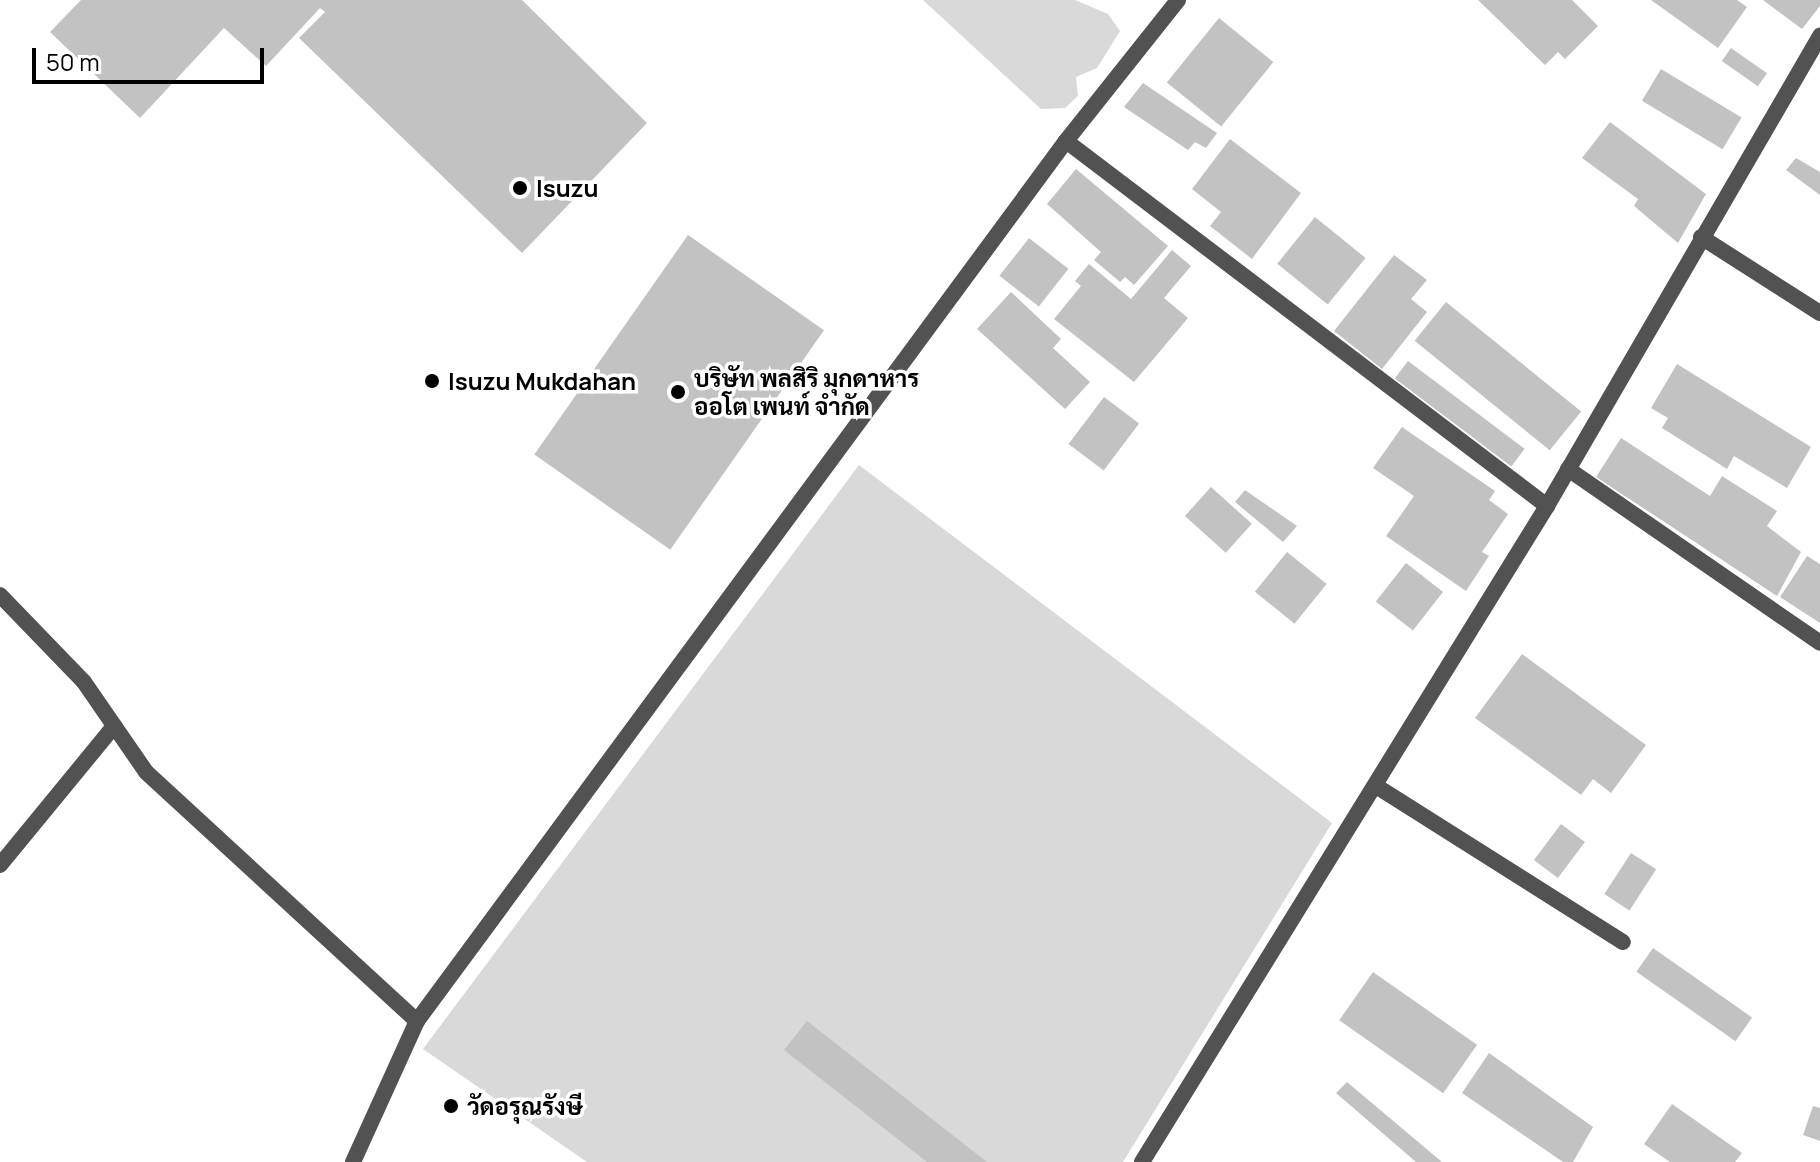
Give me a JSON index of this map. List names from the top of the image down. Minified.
{"places":["Isuzu","Isuzu Mukdahan","บริษัท พลสิริ มุกดาหาร ออโต เพนท์ จำกัด","วัดอรุณรังษี"],"scale_bar":"50 m"}
